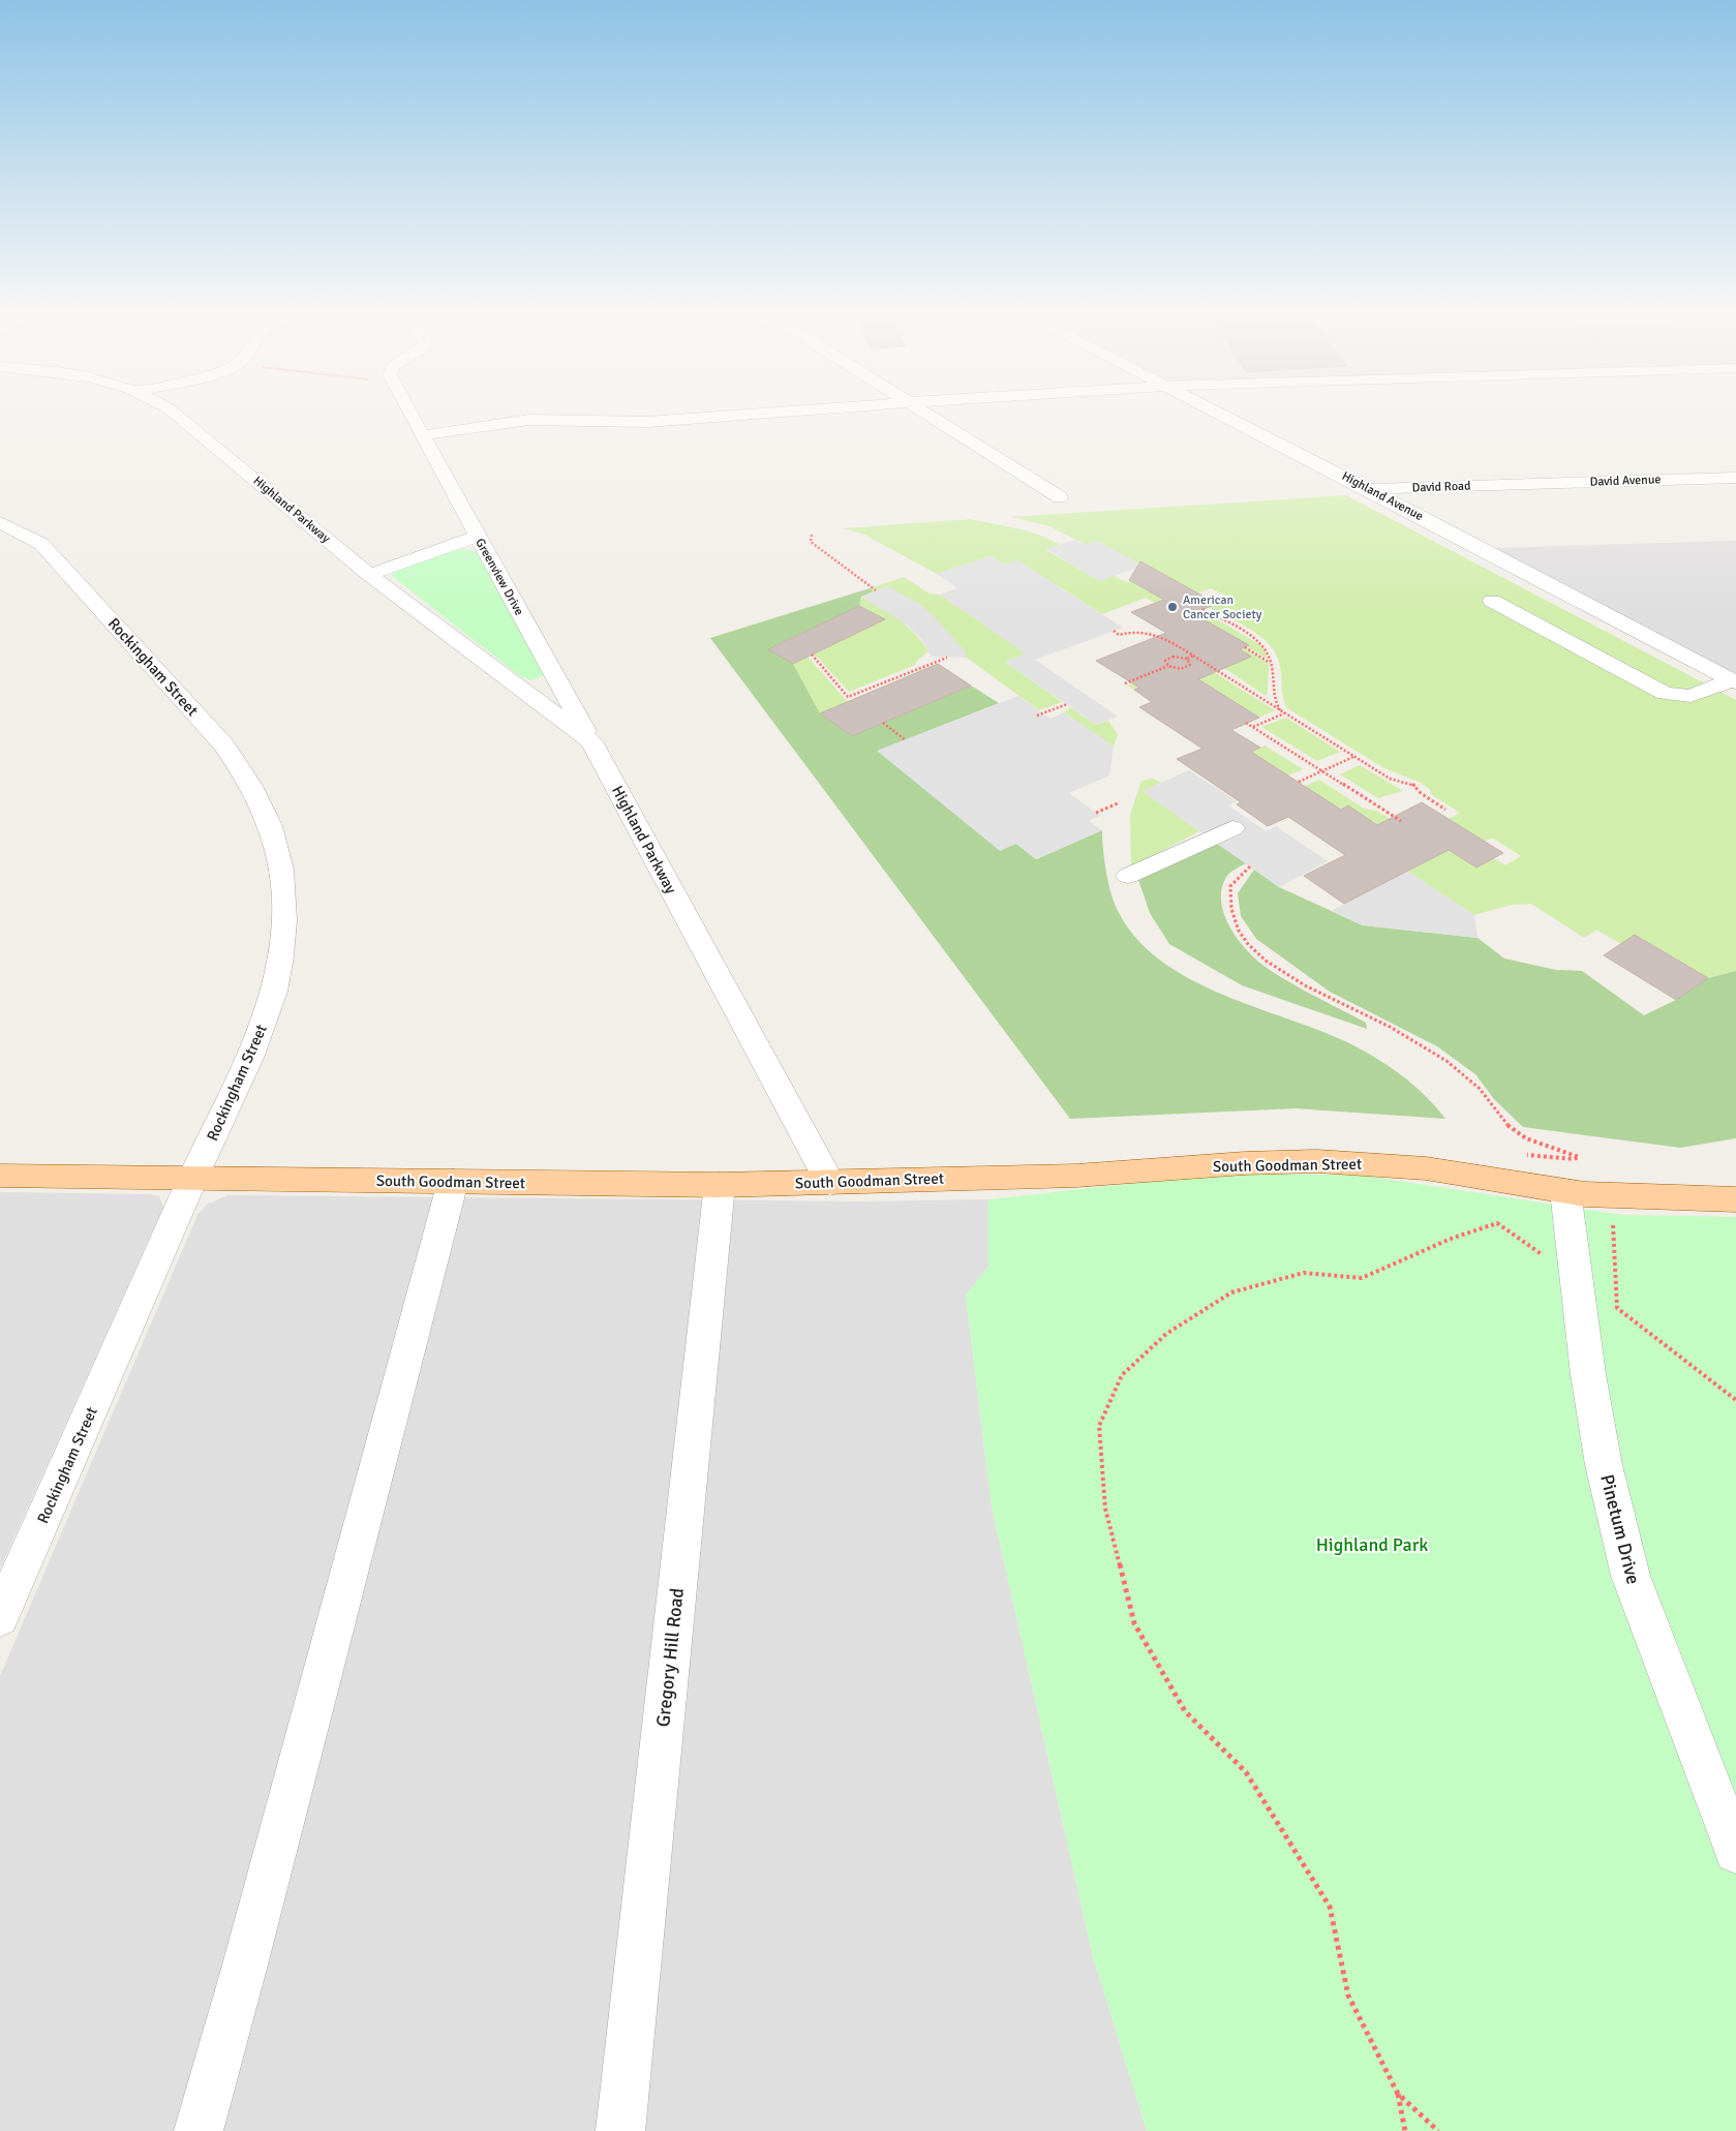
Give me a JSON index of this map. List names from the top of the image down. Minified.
{"streets":{"main road":["South Goodman Street"],"street":["David Avenue","David Road","Highland Avenue","Highland Parkway","Greenview Drive","Rockingham Street","Pinetum Drive","Gregory Hill Road"]},"crossings":[["David Avenue","David Road"],["David Road","Highland Avenue"],["Highland Parkway","Greenview Drive"],["Highland Parkway","South Goodman Street"],["Rockingham Street","South Goodman Street"],["South Goodman Street","Pinetum Drive"],["South Goodman Street","Gregory Hill Road"]],"parks":["Highland Park"],"places":["American Cancer Society"]}
